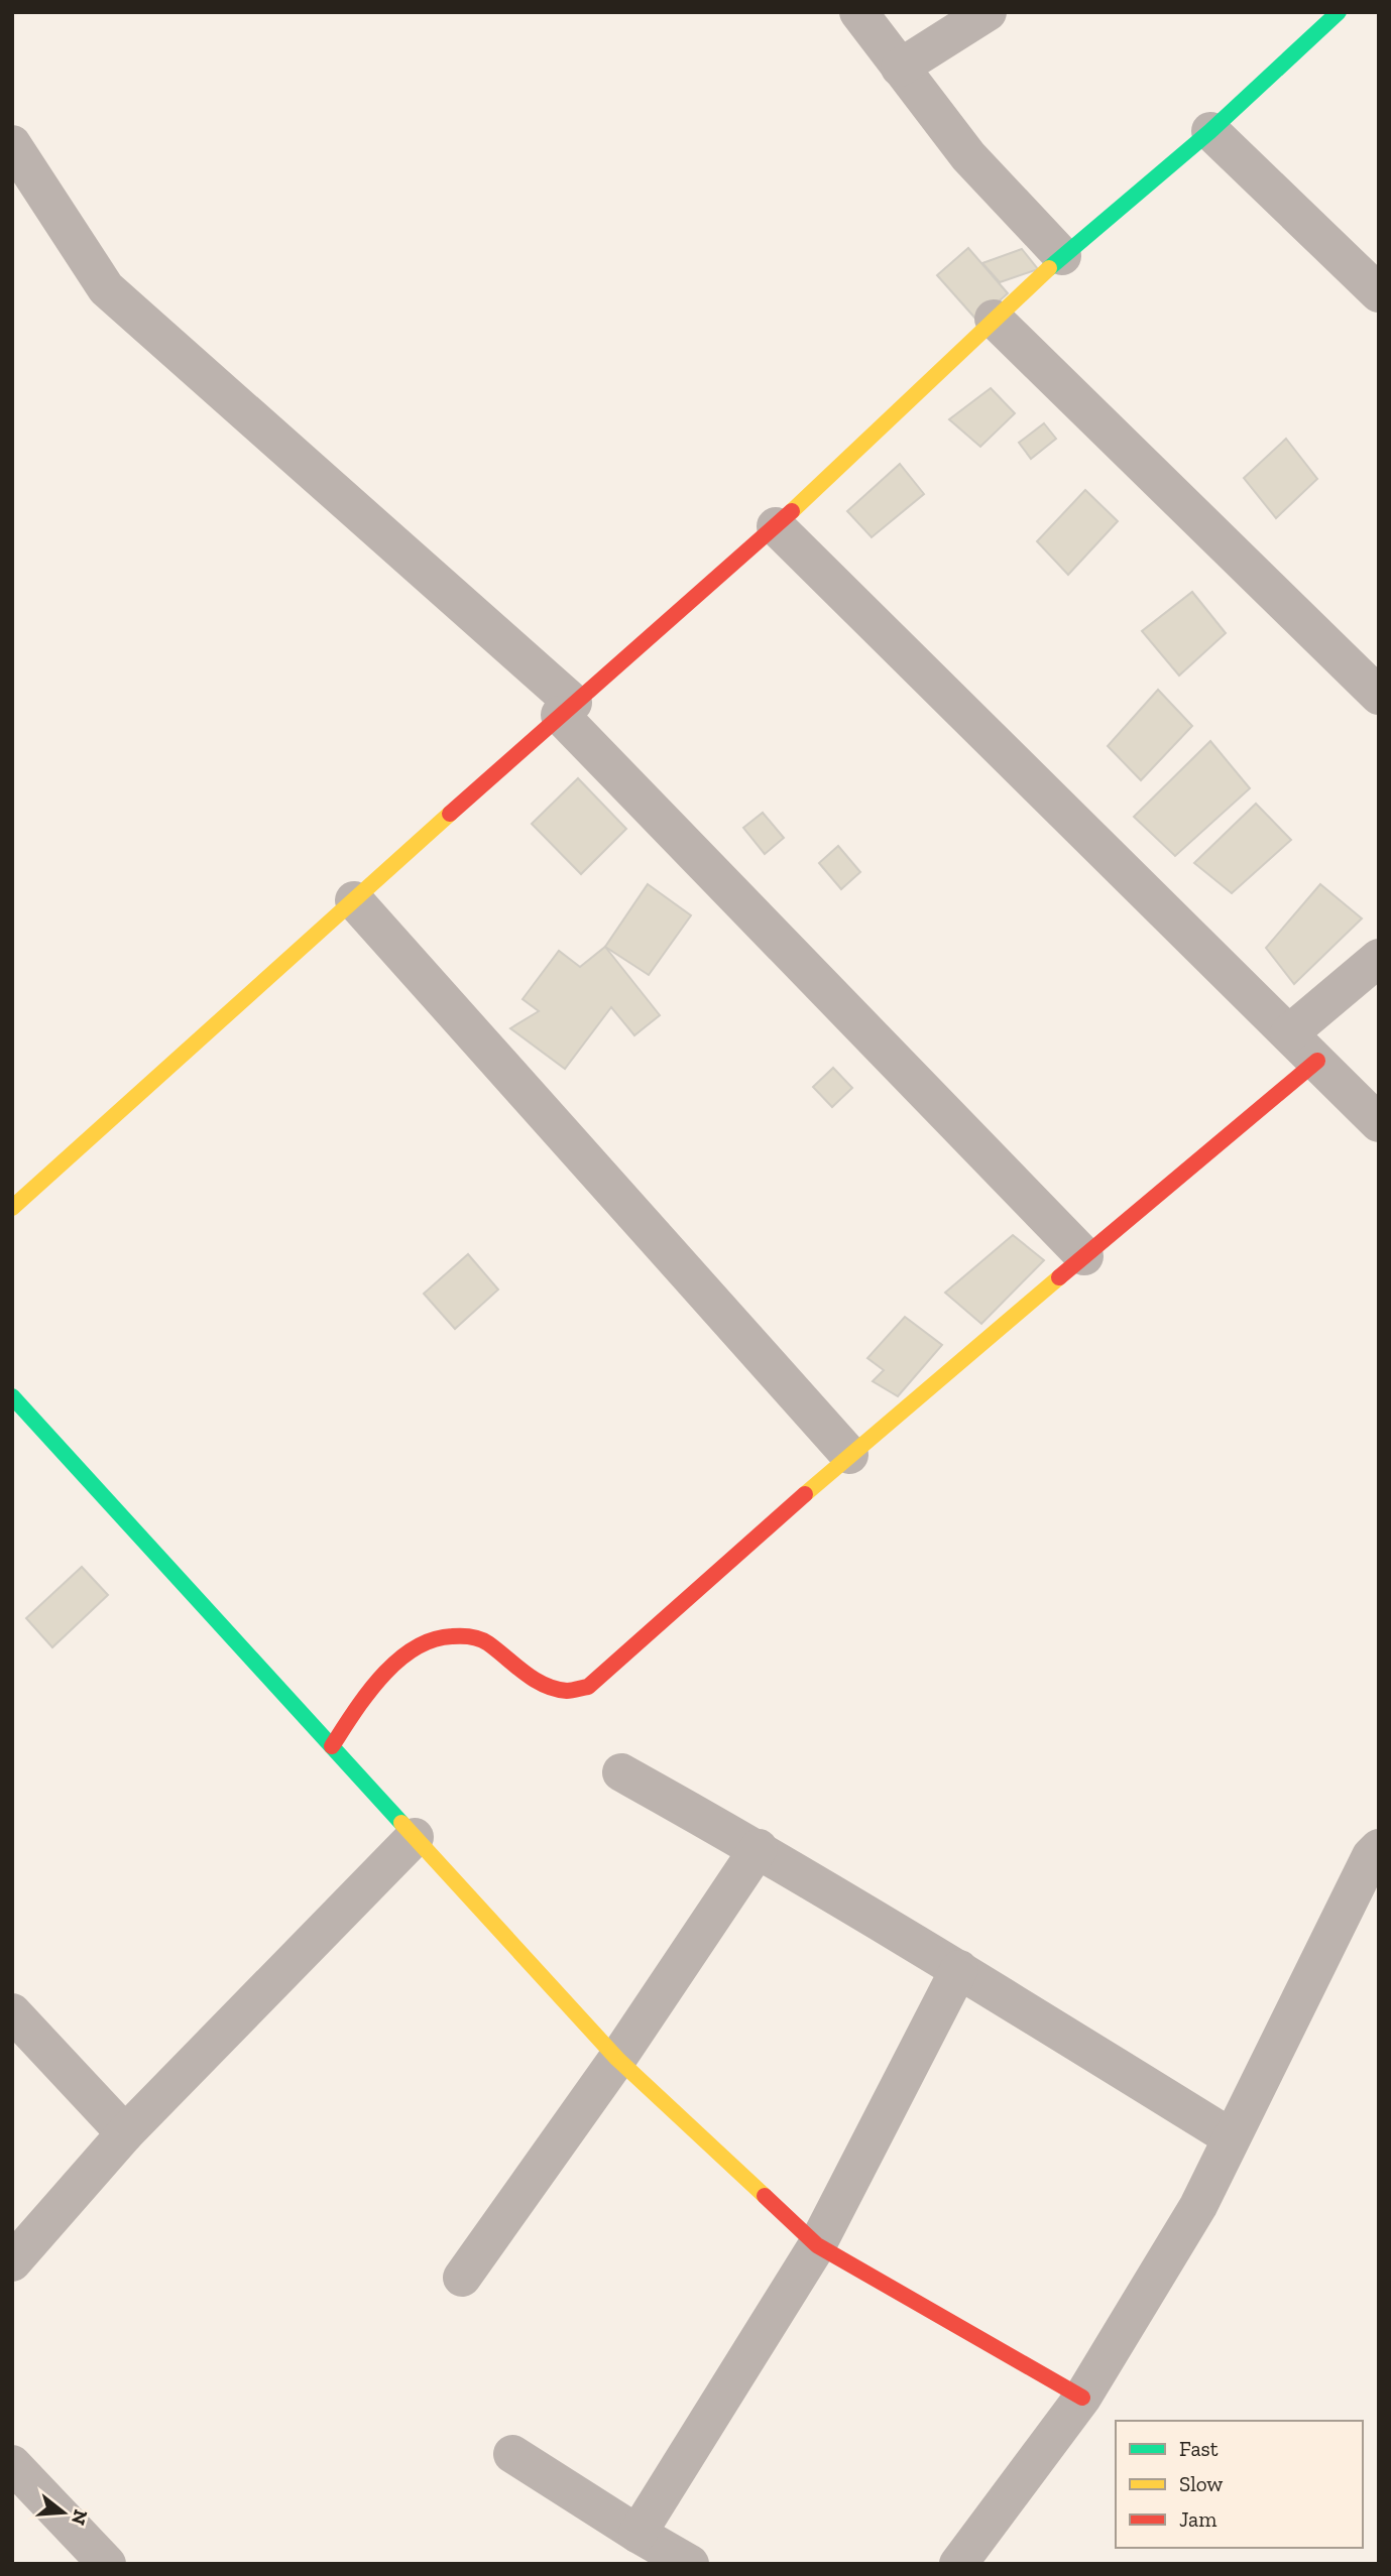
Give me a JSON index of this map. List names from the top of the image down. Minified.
{"legend":["Fast","Slow","Jam"],"north":"right"}
